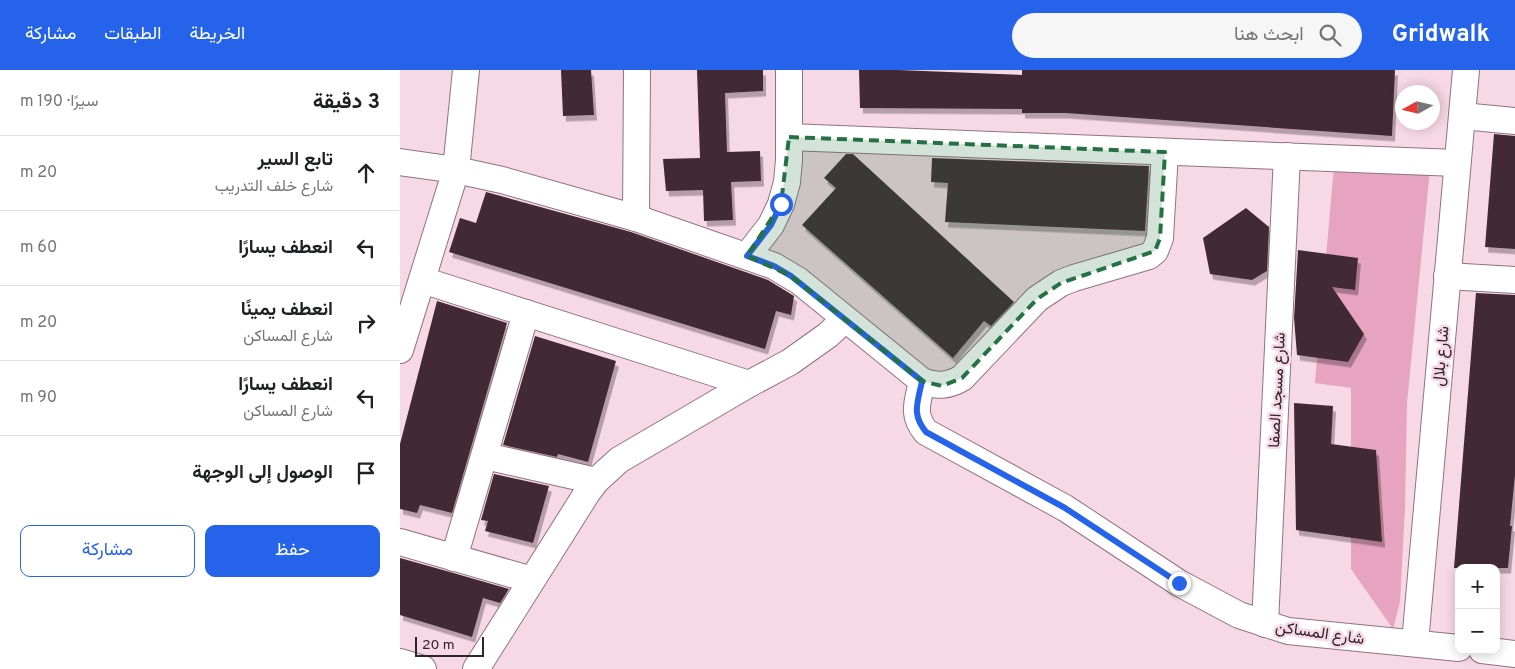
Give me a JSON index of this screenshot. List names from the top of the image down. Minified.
{"streets":{"street":["شارع بلال","شارع مسجد الصفا","شارع المساكن"]},"crossings":[["شارع بلال","شارع المساكن"],["شارع مسجد الصفا","شارع المساكن"]],"scale_bar":"20 m","north":"left","page":{"header":"Gridwalk","search":"ابحث هنا","nav":["الخريطة","الطبقات","مشاركة"],"heading":["3 دقيقة","سيرًا · 190 m"],"list":[["تابع السير","شارع خلف التدريب","20 m"],["انعطف يسارًا","60 m"],["انعطف يمينًا","شارع المساكن","20 m"],["انعطف يسارًا","شارع المساكن","90 m"],"الوصول إلى الوجهة"],"buttons":["حفظ","مشاركة"],"map_buttons":["+","−"],"scale":"20 m"}}
